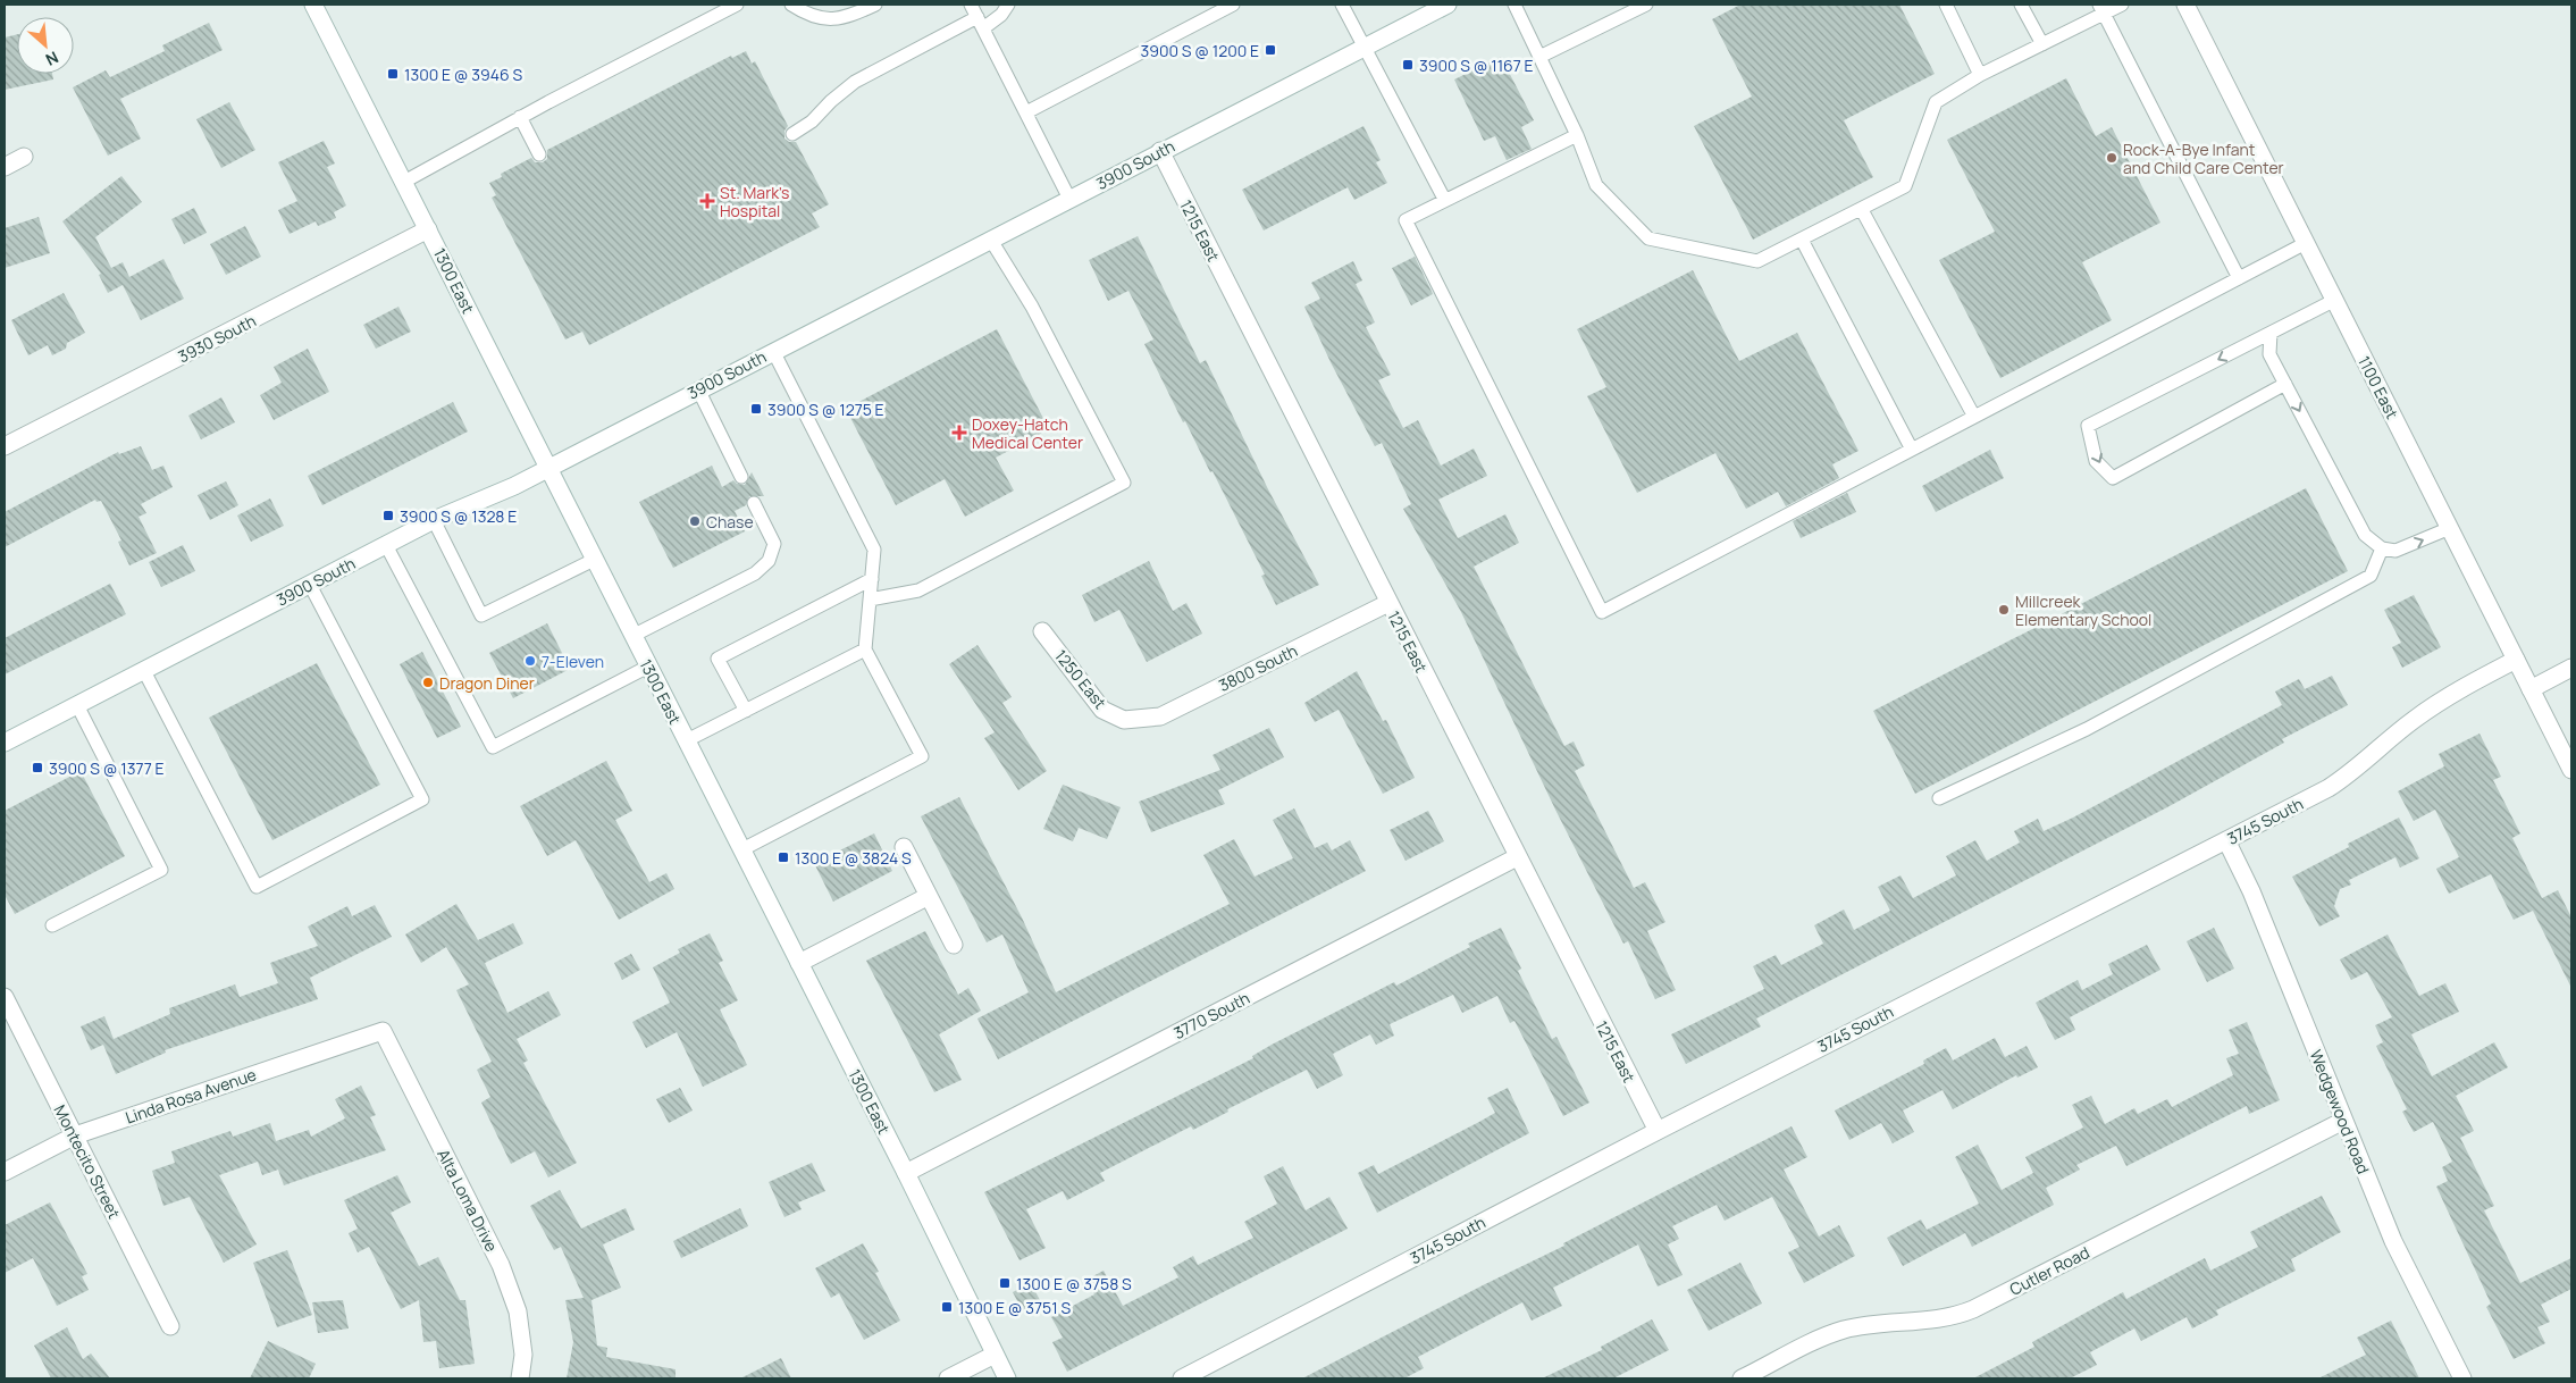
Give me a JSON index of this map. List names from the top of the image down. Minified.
{"streets":{"street":["3900 South","1215 East","1300 East","3930 South","1100 East","3800 South","1250 East","3745 South","3770 South","Linda Rosa Avenue","Wedgewood Road","Montecito Street","Alta Loma Drive","Cutler Road"]},"crossings":[["3900 South","1215 East"],["3900 South","1300 East"],["1215 East","3800 South"],["1215 East","3745 South"],["1215 East","3770 South"],["1300 East","3930 South"],["1300 East","3770 South"],["1100 East","3745 South"],["3800 South","1250 East"],["3745 South","Wedgewood Road"],["Linda Rosa Avenue","Montecito Street"],["Linda Rosa Avenue","Alta Loma Drive"],["Wedgewood Road","Cutler Road"]],"places":{"transit":["3900 S @ 1200 E","3900 S @ 1167 E","1300 E @ 3946 S","3900 S @ 1275 E","3900 S @ 1328 E","3900 S @ 1377 E","1300 E @ 3824 S","1300 E @ 3758 S","1300 E @ 3751 S"],"other":["Rock-A-Bye Infant and Child Care Center","Chase","Millcreek Elementary School","7-Eleven","Dragon Diner"],"health":["St. Mark's Hospital","Doxey-Hatch Medical Center"]},"north":"bottom right"}
